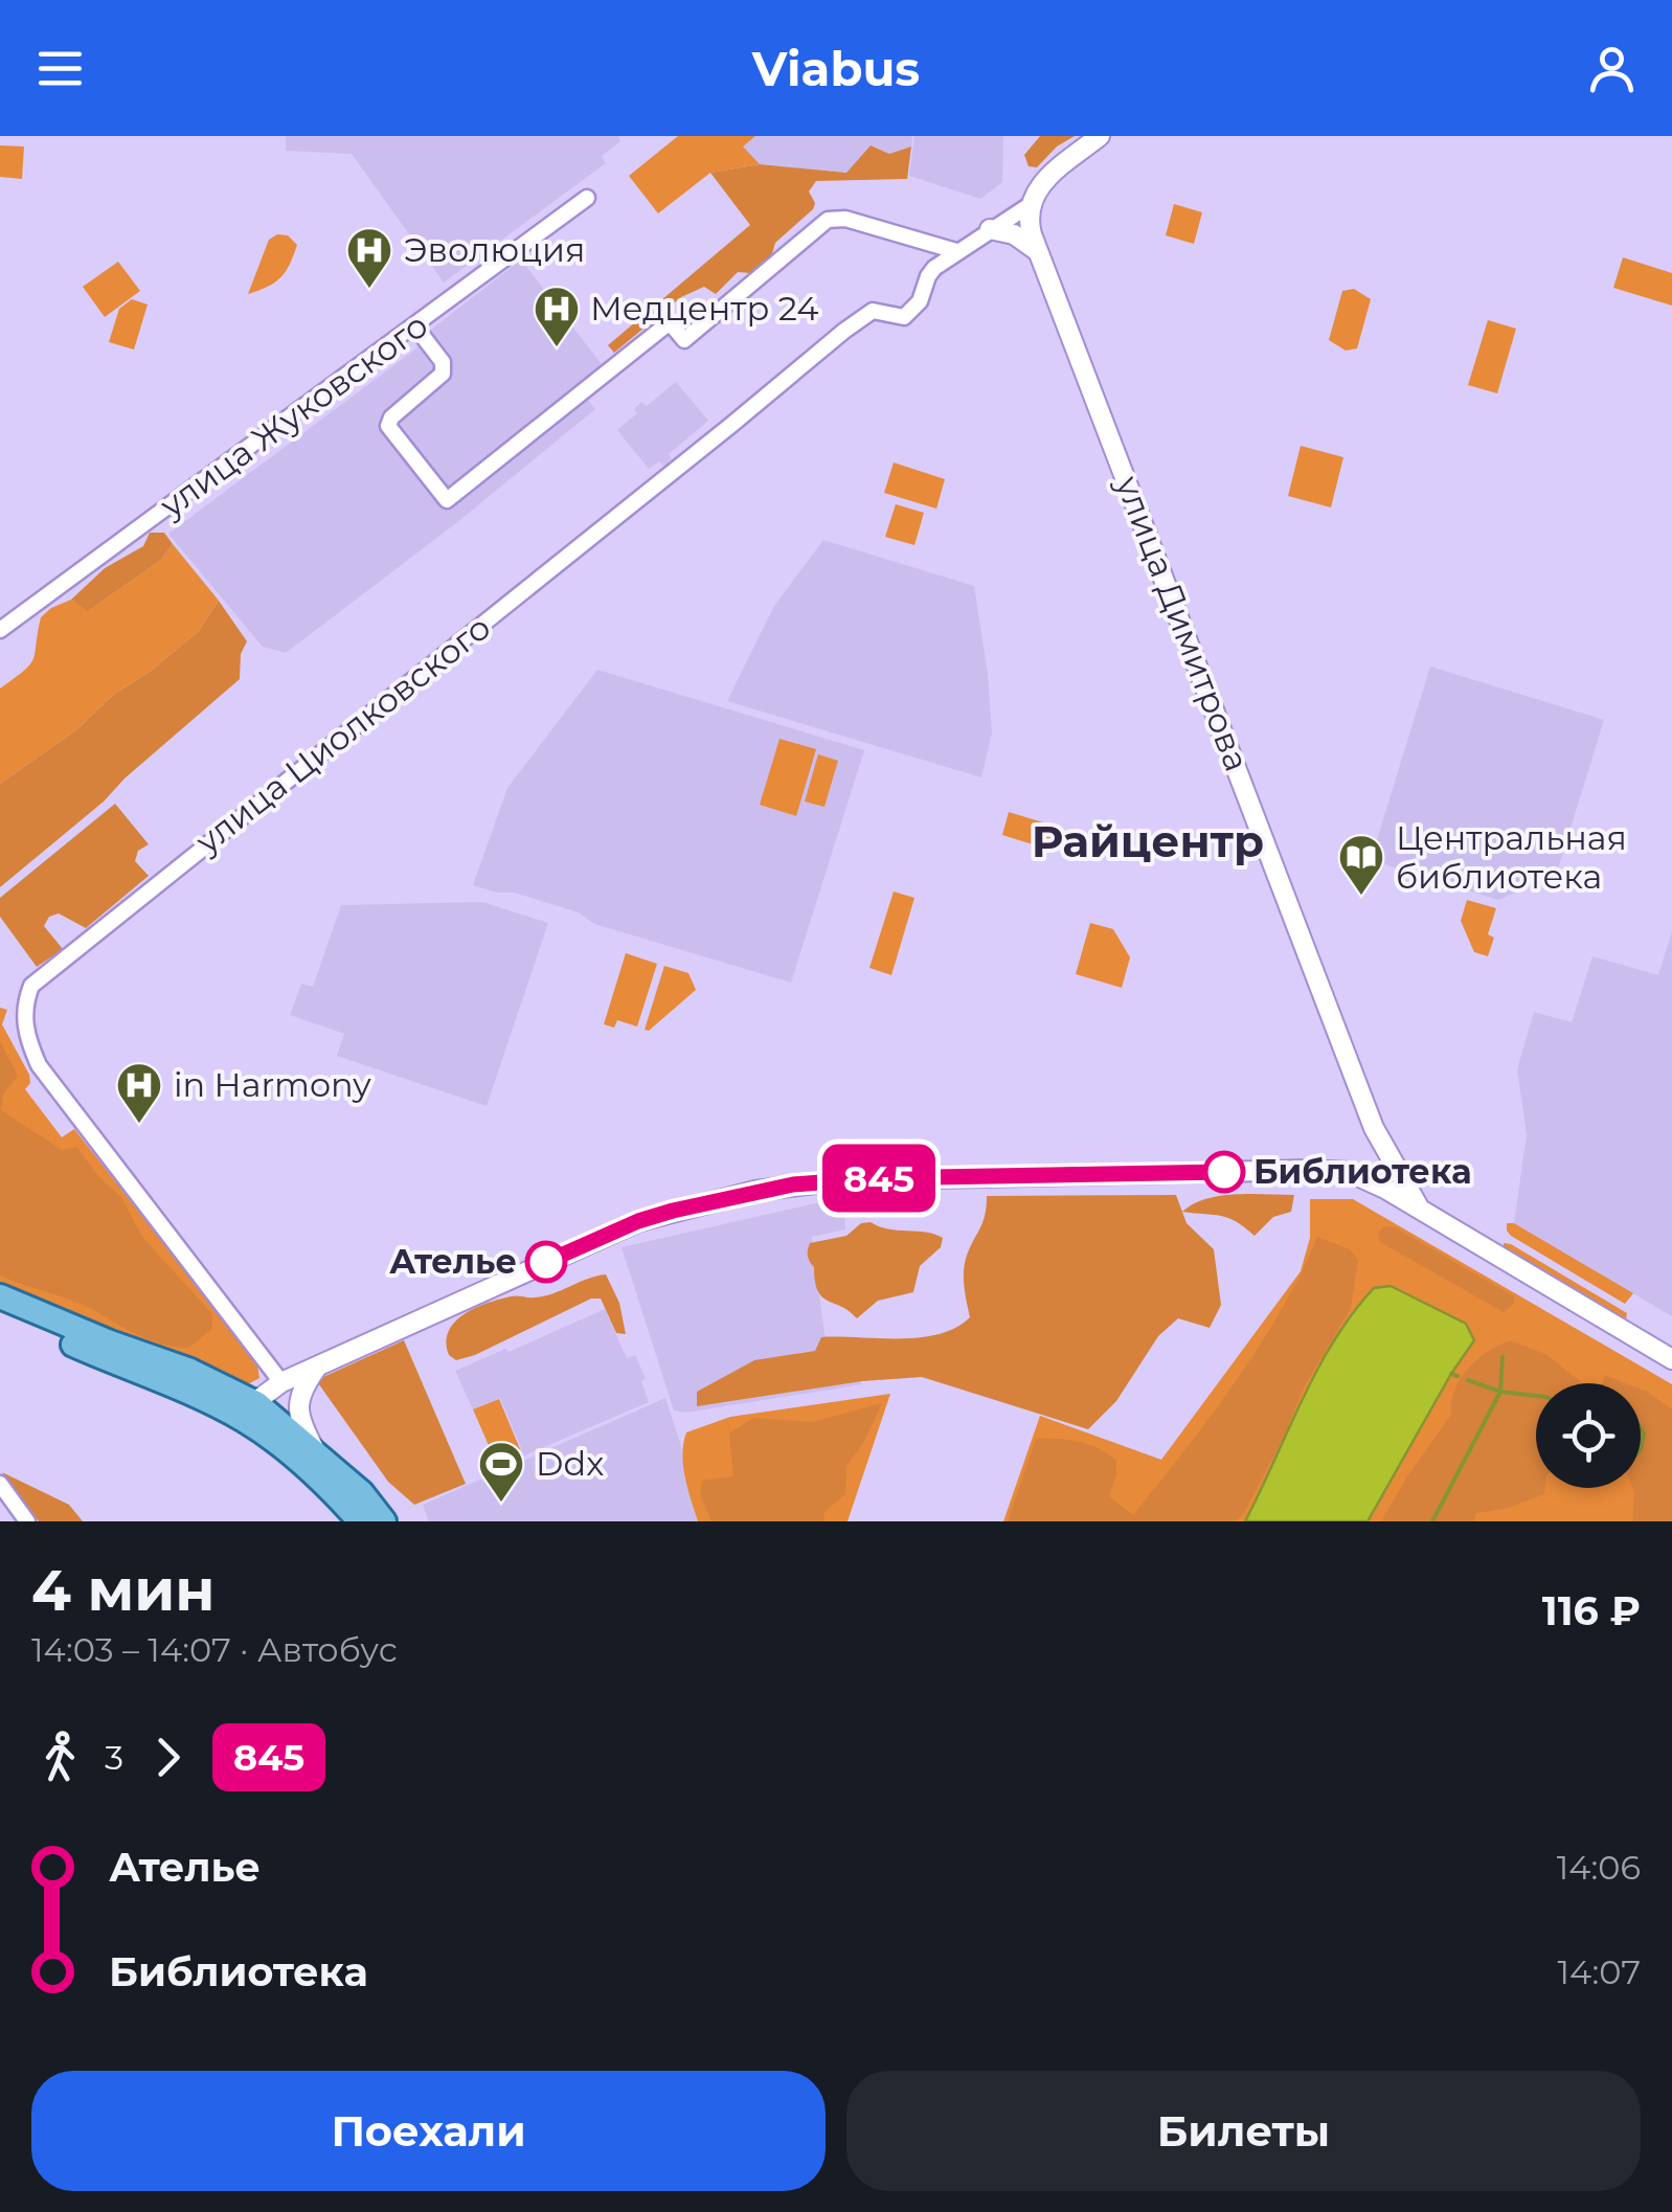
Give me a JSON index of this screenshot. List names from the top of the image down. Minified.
{"streets":{"street":["улица Жуковского","улица Димитрова","улица Циолковского"]},"crossings":[["улица Димитрова","улица Циолковского"]],"districts":["Райцентр"],"places":{"hospital":["Эволюция","Медцентр 24","in Harmony"],"library":["Центральная библиотека"],"other":["Библиотека","Ателье"],"sports":["Ddx"]},"lines":["bus line 845"],"page":{"header":"Viabus","on_map":"845","heading":["4 мин","14:03 – 14:07 · Автобус","116 ₽"],"legs":["3","845"],"list":[{"name":"Ателье","value":"14:06"},{"name":"Библиотека","value":"14:07"}],"buttons":["Поехали","Билеты"]}}
